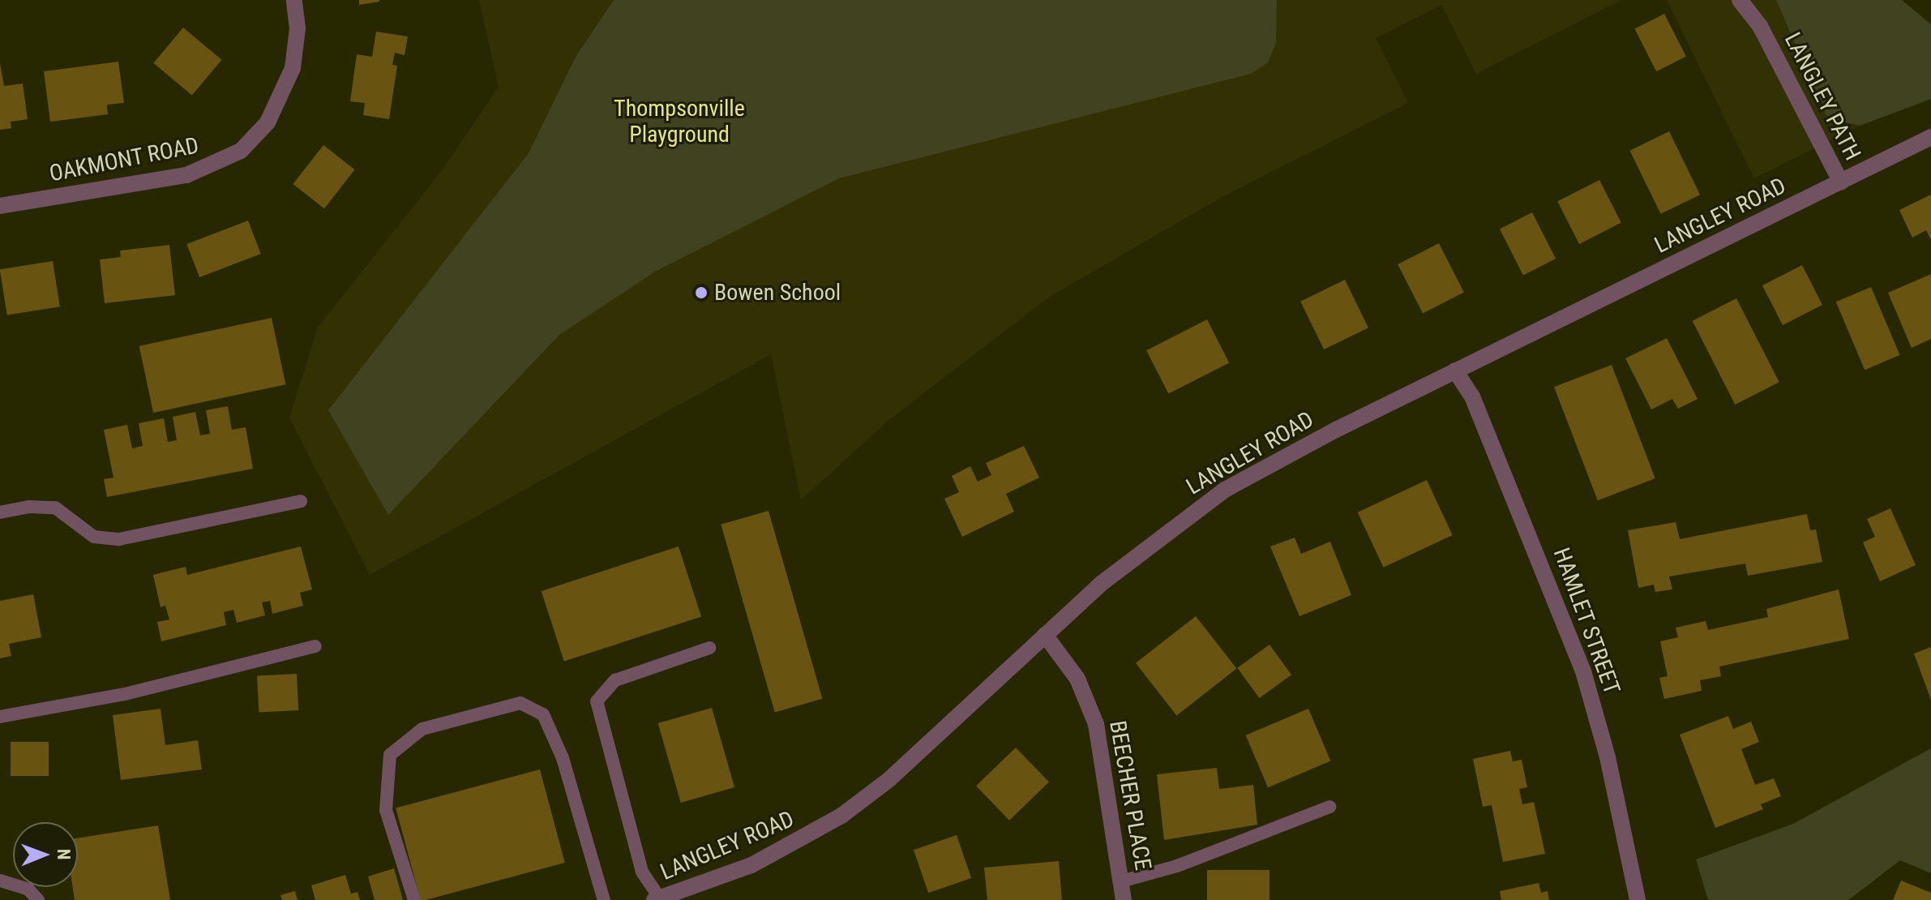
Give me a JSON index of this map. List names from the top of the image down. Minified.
{"streets":{"street":["LANGLEY PATH","OAKMONT ROAD","LANGLEY ROAD","HAMLET STREET","BEECHER PLACE"]},"crossings":[["LANGLEY PATH","LANGLEY ROAD"],["LANGLEY ROAD","HAMLET STREET"],["LANGLEY ROAD","BEECHER PLACE"]],"parks":["Thompsonville Playground"],"places":["Bowen School"],"north":"right"}
